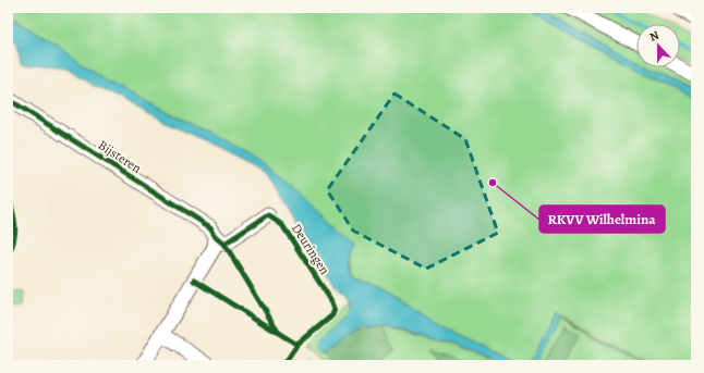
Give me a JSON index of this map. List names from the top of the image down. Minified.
{"streets":{"street":["Bijsteren"],"cycle path":["Deuringen"]},"places":["RKVV Wilhelmina"],"north":"top"}
